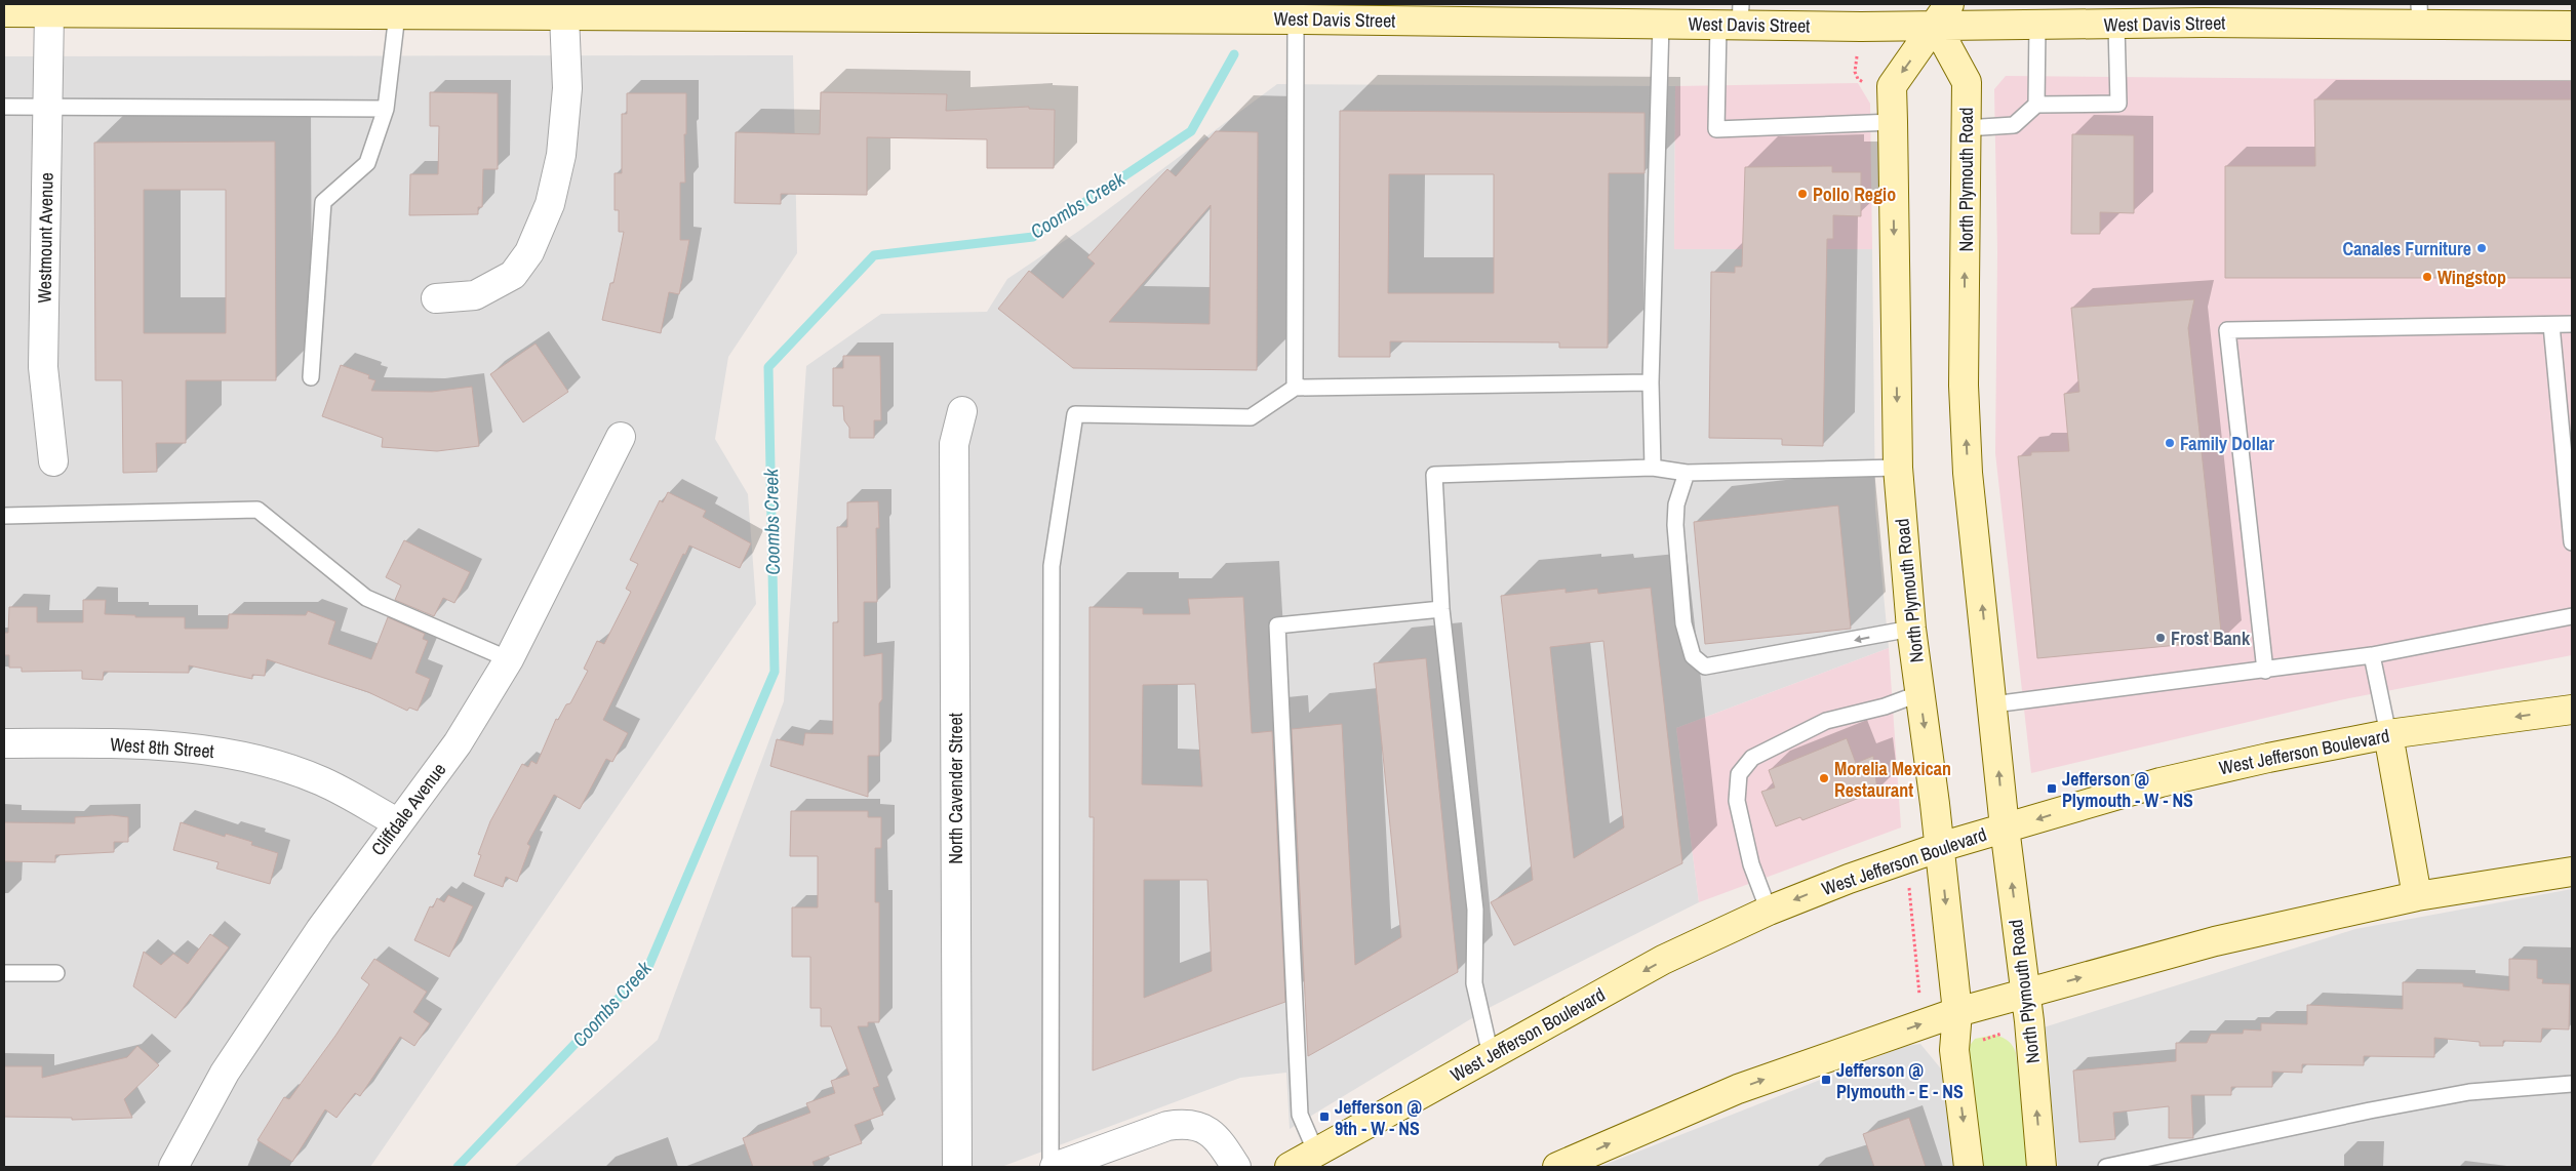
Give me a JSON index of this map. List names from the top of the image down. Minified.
{"streets":{"main road":["West Davis Street","North Plymouth Road","West Jefferson Boulevard"],"street":["Westmount Avenue","West 8th Street","North Cavender Street","Cliffdale Avenue"]},"crossings":[["West Davis Street","North Plymouth Road"],["West Davis Street","Westmount Avenue"],["North Plymouth Road","West Jefferson Boulevard"],["West 8th Street","Cliffdale Avenue"]],"water":["Coombs Creek"],"places":{"other":["Pollo Regio","Canales Furniture","Wingstop","Family Dollar","Frost Bank","Morelia Mexican Restaurant"],"transit":["Jefferson @ Plymouth - W - NS","Jefferson @ Plymouth - E - NS","Jefferson @ 9th - W - NS"]}}
